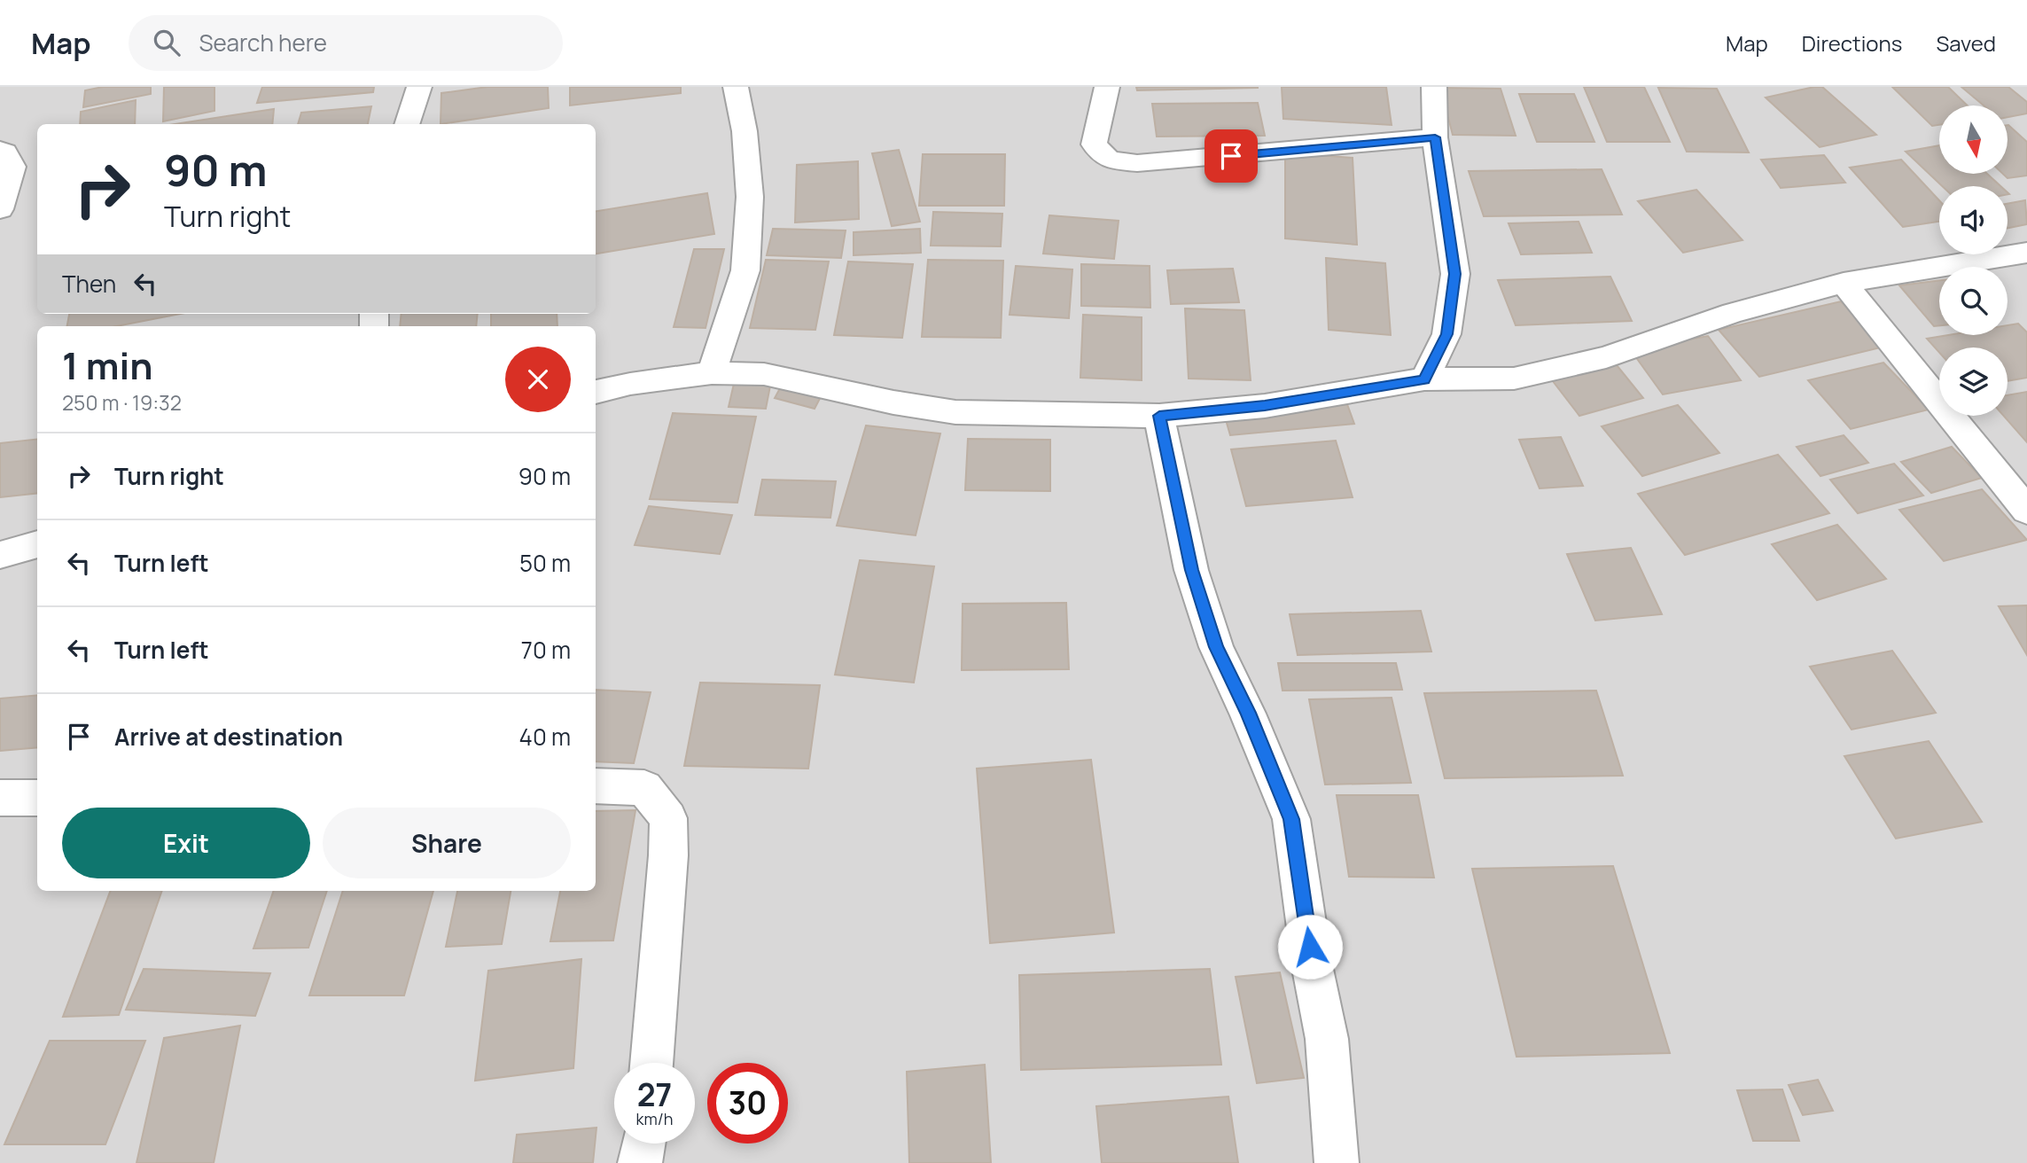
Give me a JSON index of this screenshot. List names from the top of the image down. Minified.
{"north":"bottom","page":{"header":"Map","search":"Search here","nav":["Map","Directions","Saved"],"turn":["90 m","Turn right"],"then":"Then","heading":["1 min","250 m · 19:32"],"list":[{"name":"Turn right","value":"90 m"},{"name":"Turn left","value":"50 m"},{"name":"Turn left","value":"70 m"},{"name":"Arrive at destination","value":"40 m"}],"buttons":["Exit","Share"],"speed":"27 km/h","limit":"30"}}
